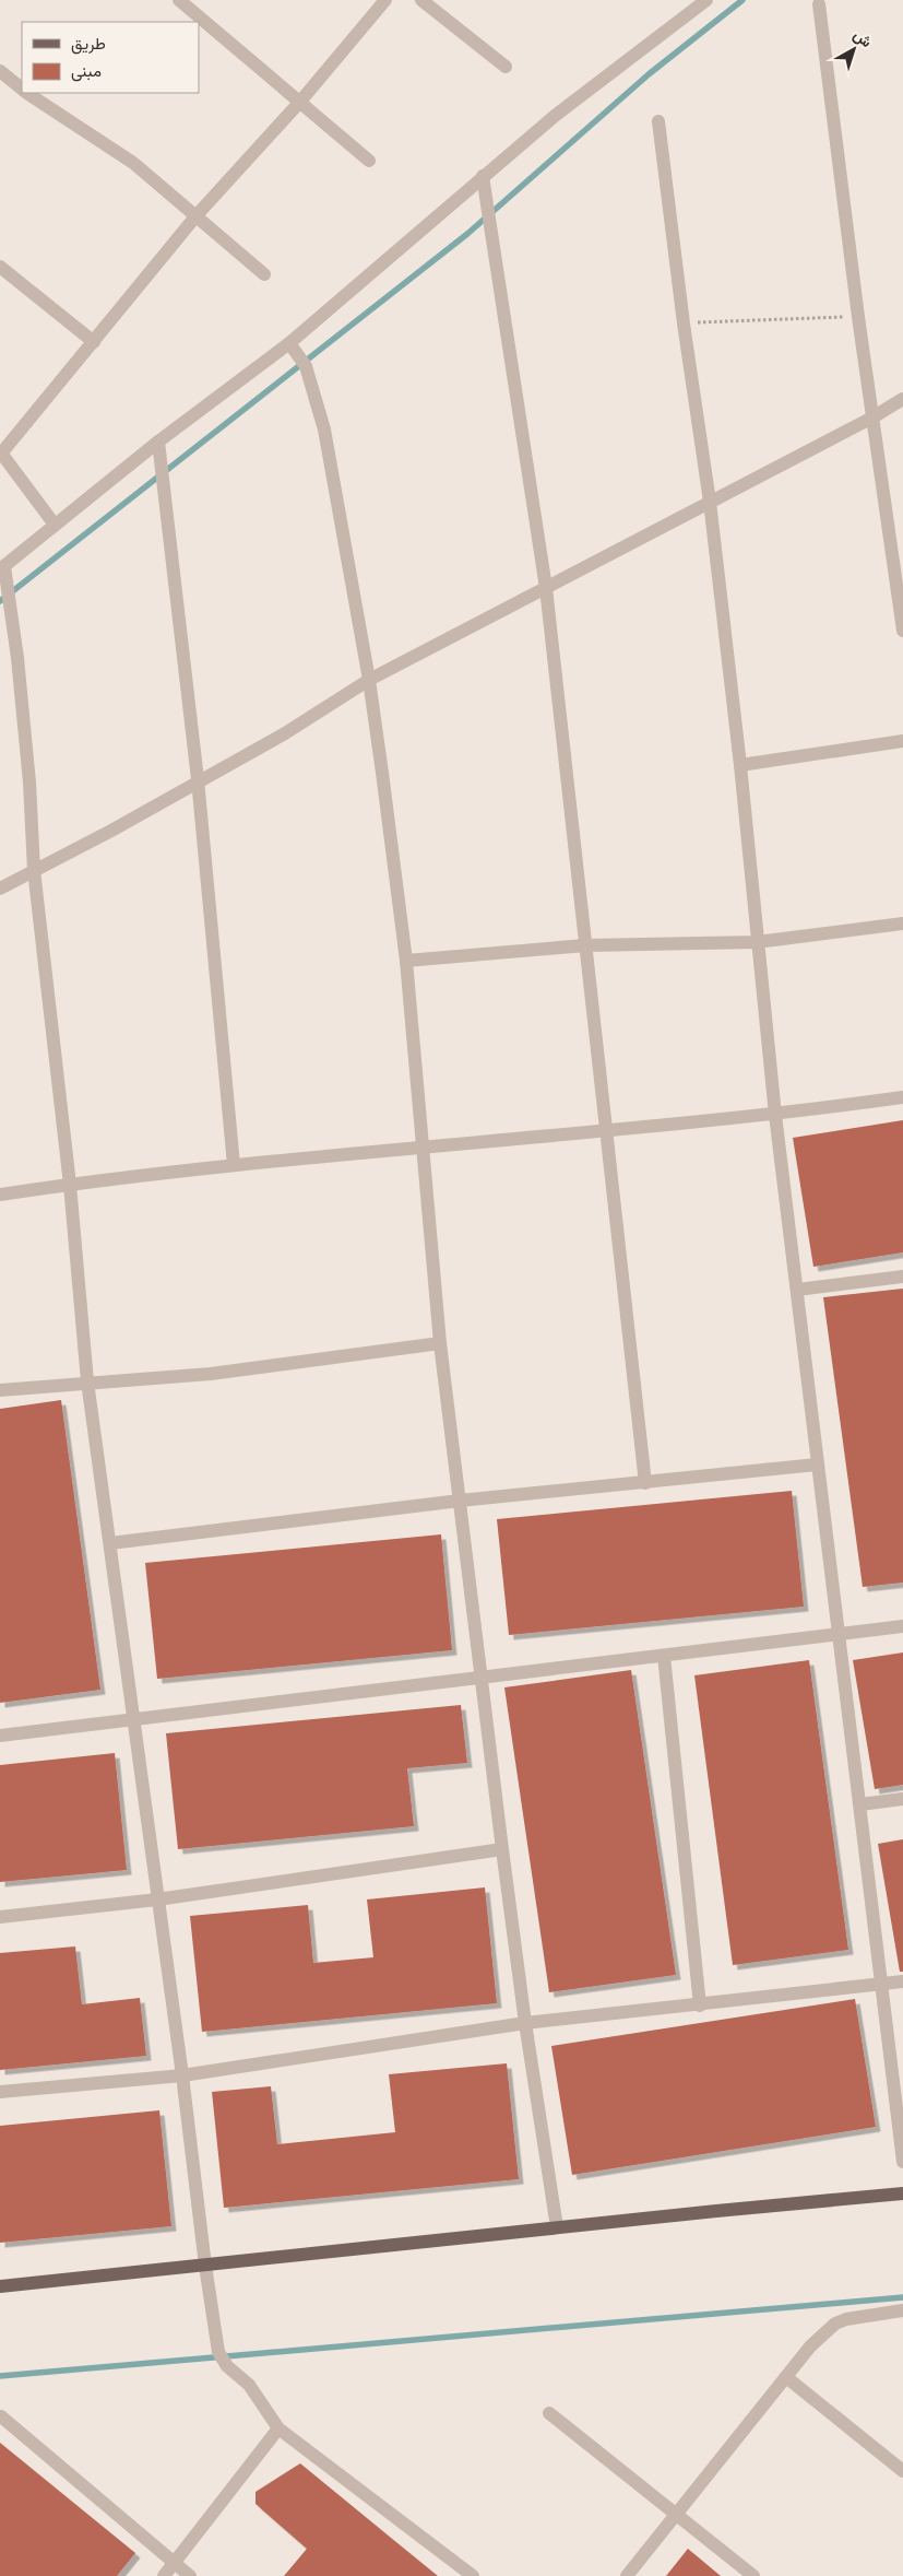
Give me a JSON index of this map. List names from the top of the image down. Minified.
{"legend":["طريق","مبنى"],"north":"top right"}
